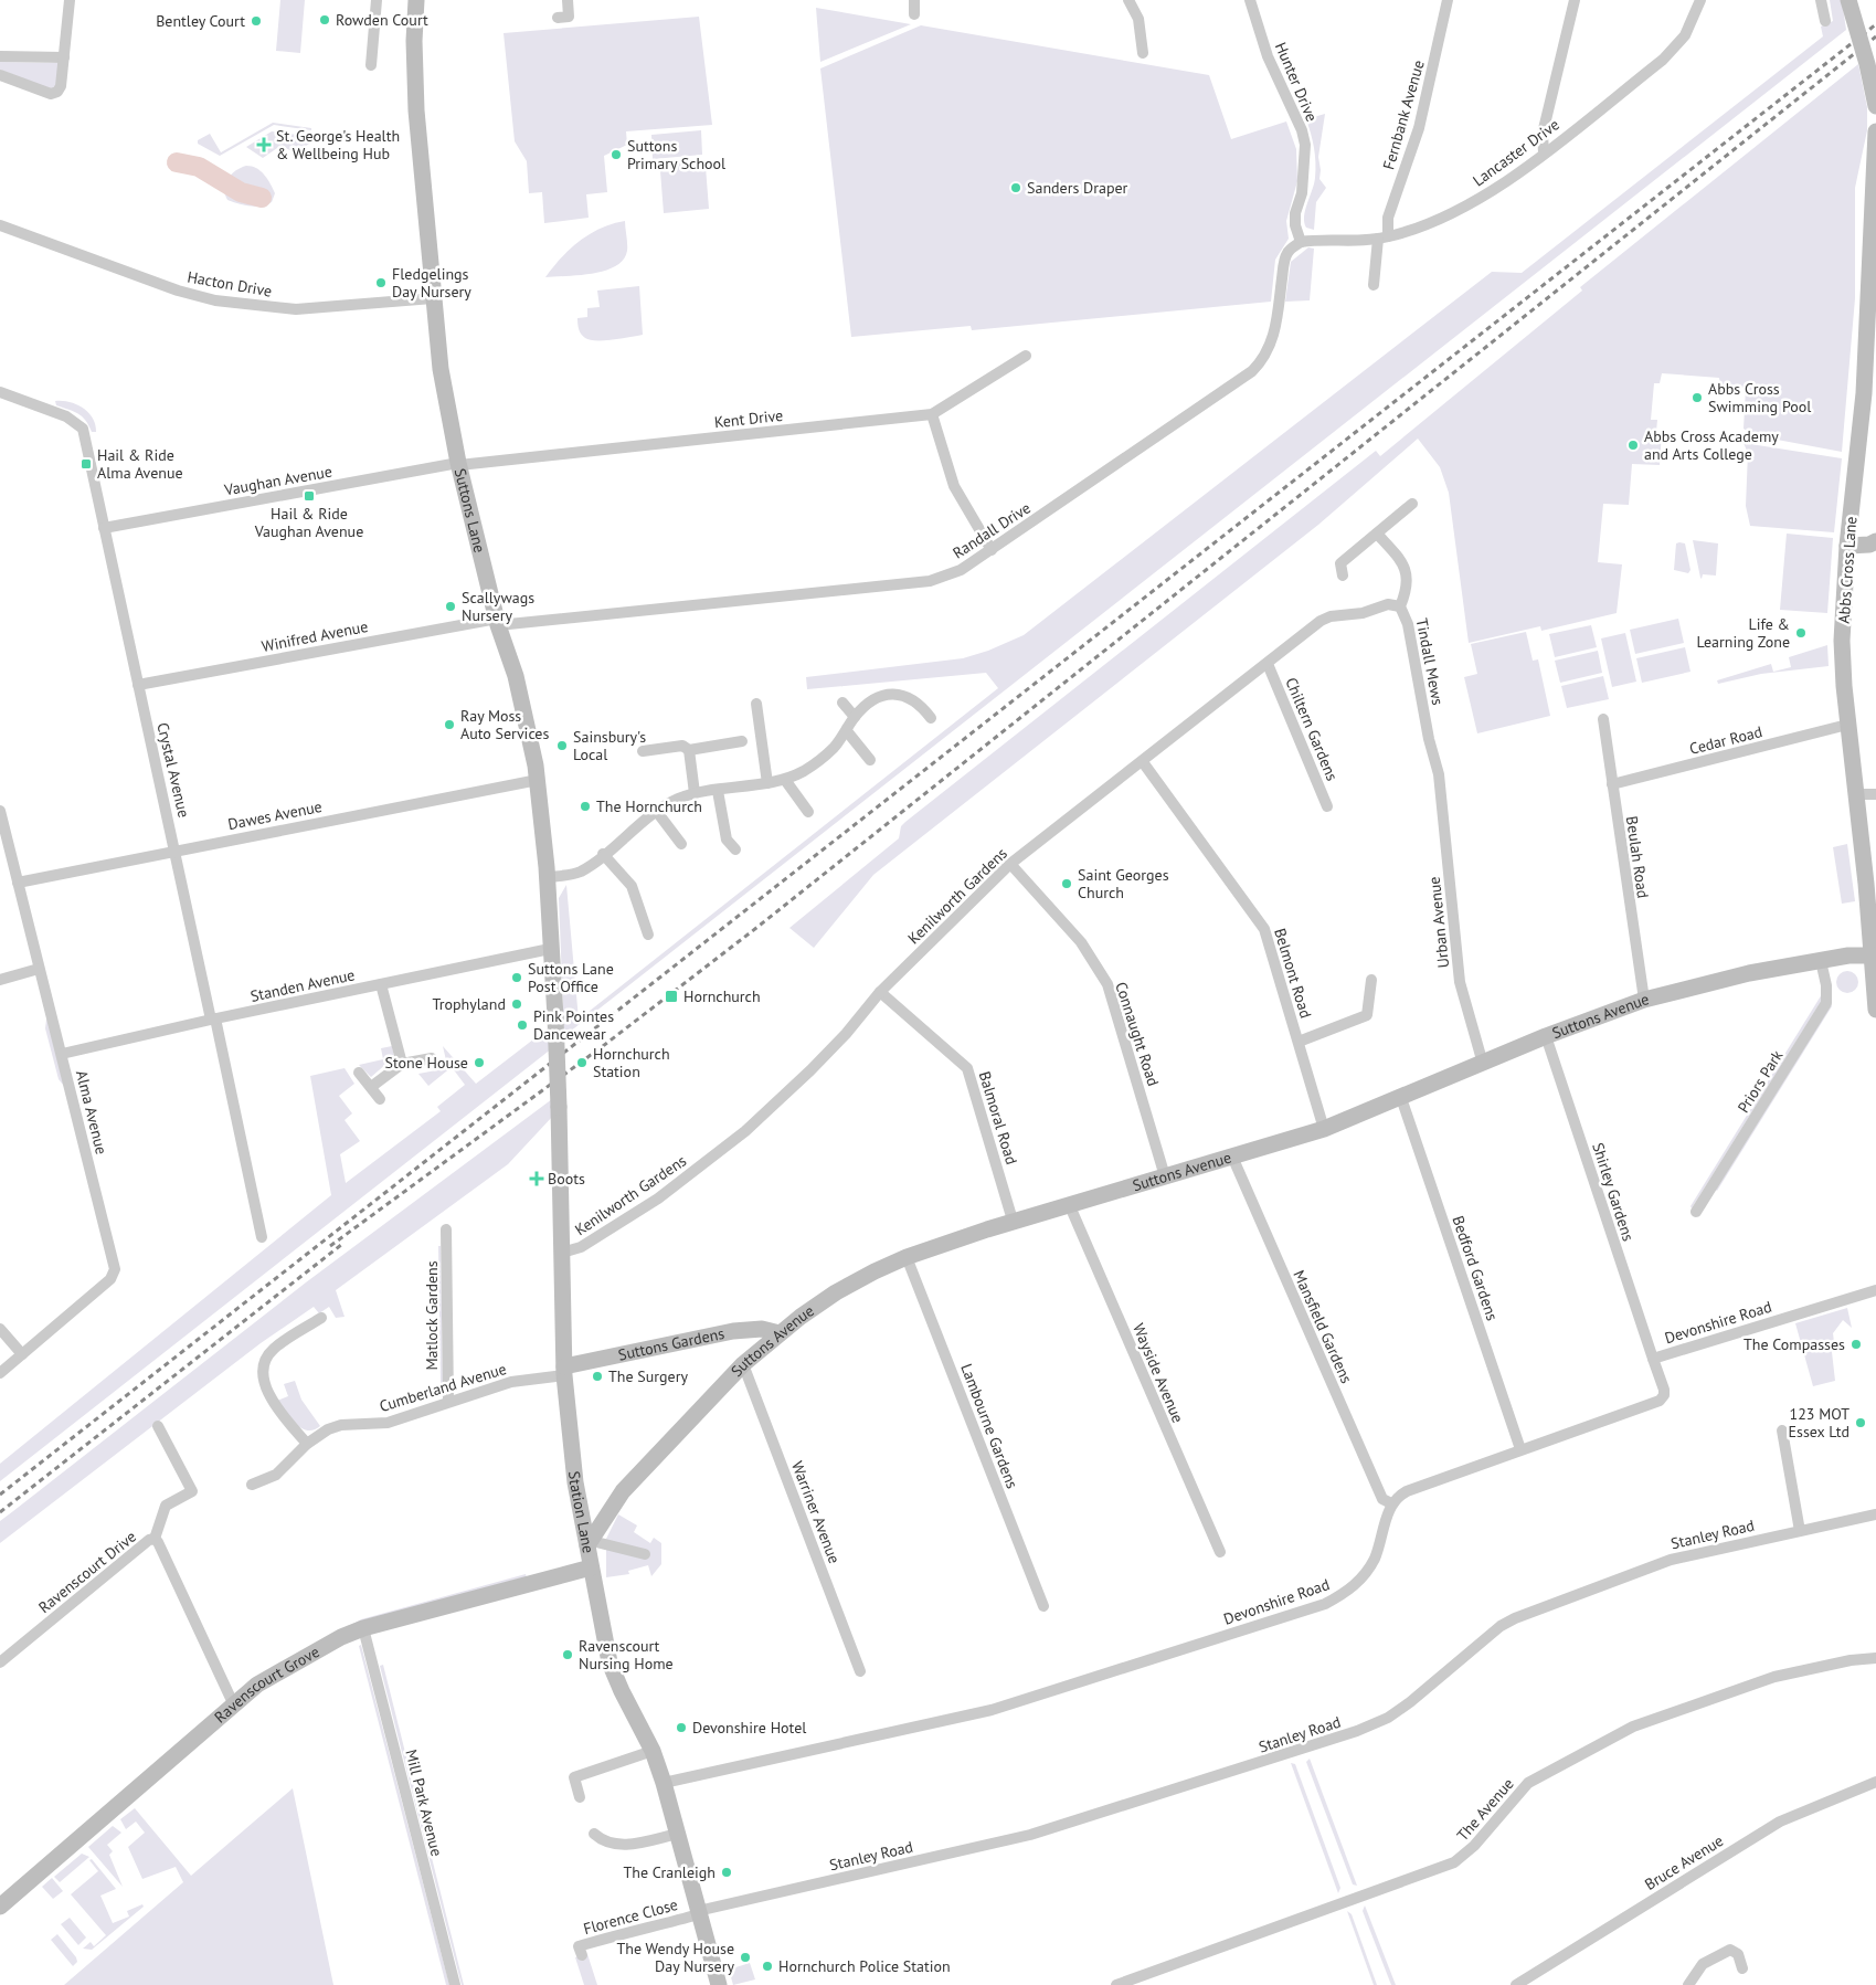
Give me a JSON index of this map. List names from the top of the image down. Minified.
{"streets":{"street":["Hunter Drive","Fernbank Avenue","Lancaster Drive","Hacton Drive","Kent Drive","Vaughan Avenue","Suttons Lane","Randall Drive","Abbs Cross Lane","Winifred Avenue","Tindall Mews","Chiltern Gardens","Cedar Road","Crystal Avenue","Dawes Avenue","Beulah Road","Kenilworth Gardens","Urban Avenue","Belmont Road","Standen Avenue","Suttons Avenue","Connaught Road","Priors Park","Alma Avenue","Balmoral Road","Shirley Gardens","Bedford Gardens","Matlock Gardens","Devonshire Road","Mansfield Gardens","Suttons Gardens","Wayside Avenue","Cumberland Avenue","Lambourne Gardens","Station Lane","Warriner Avenue","Stanley Road","Ravenscourt Drive","Ravenscourt Grove","Mill Park Avenue","The Avenue","Bruce Avenue","Florence Close"]},"crossings":[["Hunter Drive","Lancaster Drive"],["Hunter Drive","Randall Drive"],["Fernbank Avenue","Lancaster Drive"],["Lancaster Drive","Randall Drive"],["Hacton Drive","Suttons Lane"],["Kent Drive","Vaughan Avenue"],["Kent Drive","Suttons Lane"],["Vaughan Avenue","Suttons Lane"],["Vaughan Avenue","Crystal Avenue"],["Suttons Lane","Randall Drive"],["Suttons Lane","Winifred Avenue"],["Suttons Lane","Dawes Avenue"],["Suttons Lane","Standen Avenue"],["Suttons Lane","Station Lane"],["Randall Drive","Winifred Avenue"],["Abbs Cross Lane","Cedar Road"],["Abbs Cross Lane","Suttons Avenue"],["Winifred Avenue","Crystal Avenue"],["Tindall Mews","Kenilworth Gardens"],["Tindall Mews","Urban Avenue"],["Chiltern Gardens","Kenilworth Gardens"],["Cedar Road","Beulah Road"],["Crystal Avenue","Dawes Avenue"],["Crystal Avenue","Standen Avenue"],["Dawes Avenue","Alma Avenue"],["Beulah Road","Suttons Avenue"],["Kenilworth Gardens","Belmont Road"],["Kenilworth Gardens","Connaught Road"],["Kenilworth Gardens","Balmoral Road"],["Kenilworth Gardens","Station Lane"],["Urban Avenue","Suttons Avenue"],["Belmont Road","Suttons Avenue"],["Standen Avenue","Alma Avenue"],["Suttons Avenue","Connaught Road"],["Suttons Avenue","Priors Park"],["Suttons Avenue","Balmoral Road"],["Suttons Avenue","Shirley Gardens"],["Suttons Avenue","Bedford Gardens"],["Suttons Avenue","Mansfield Gardens"],["Suttons Avenue","Suttons Gardens"],["Suttons Avenue","Wayside Avenue"],["Suttons Avenue","Lambourne Gardens"],["Suttons Avenue","Station Lane"],["Suttons Avenue","Warriner Avenue"],["Shirley Gardens","Devonshire Road"],["Bedford Gardens","Devonshire Road"],["Matlock Gardens","Cumberland Avenue"],["Devonshire Road","Mansfield Gardens"],["Devonshire Road","Station Lane"],["Suttons Gardens","Cumberland Avenue"],["Suttons Gardens","Station Lane"],["Cumberland Avenue","Station Lane"],["Station Lane","Stanley Road"],["Station Lane","Ravenscourt Grove"],["Station Lane","Florence Close"],["Stanley Road","Florence Close"],["Ravenscourt Drive","Ravenscourt Grove"],["Ravenscourt Grove","Mill Park Avenue"]],"places":{"other":["Rowden Court","Bentley Court","Suttons Primary School","Sanders Draper","Fledgelings Day Nursery","Abbs Cross Swimming Pool","Abbs Cross Academy and Arts College","Scallywags Nursery","Life & Learning Zone","Ray Moss Auto Services","Sainsbury's Local","The Hornchurch","Saint Georges Church","Suttons Lane Post Office","Trophyland","Pink Pointes Dancewear","Stone House","Hornchurch Station","The Compasses","The Surgery","123 MOT Essex Ltd","Ravenscourt Nursing Home","Devonshire Hotel","The Cranleigh","The Wendy House Day Nursery","Hornchurch Police Station"],"health":["St. George's Health & Wellbeing Hub","Boots"],"transit":["Hail & Ride Alma Avenue","Hail & Ride Vaughan Avenue","Hornchurch"]}}
